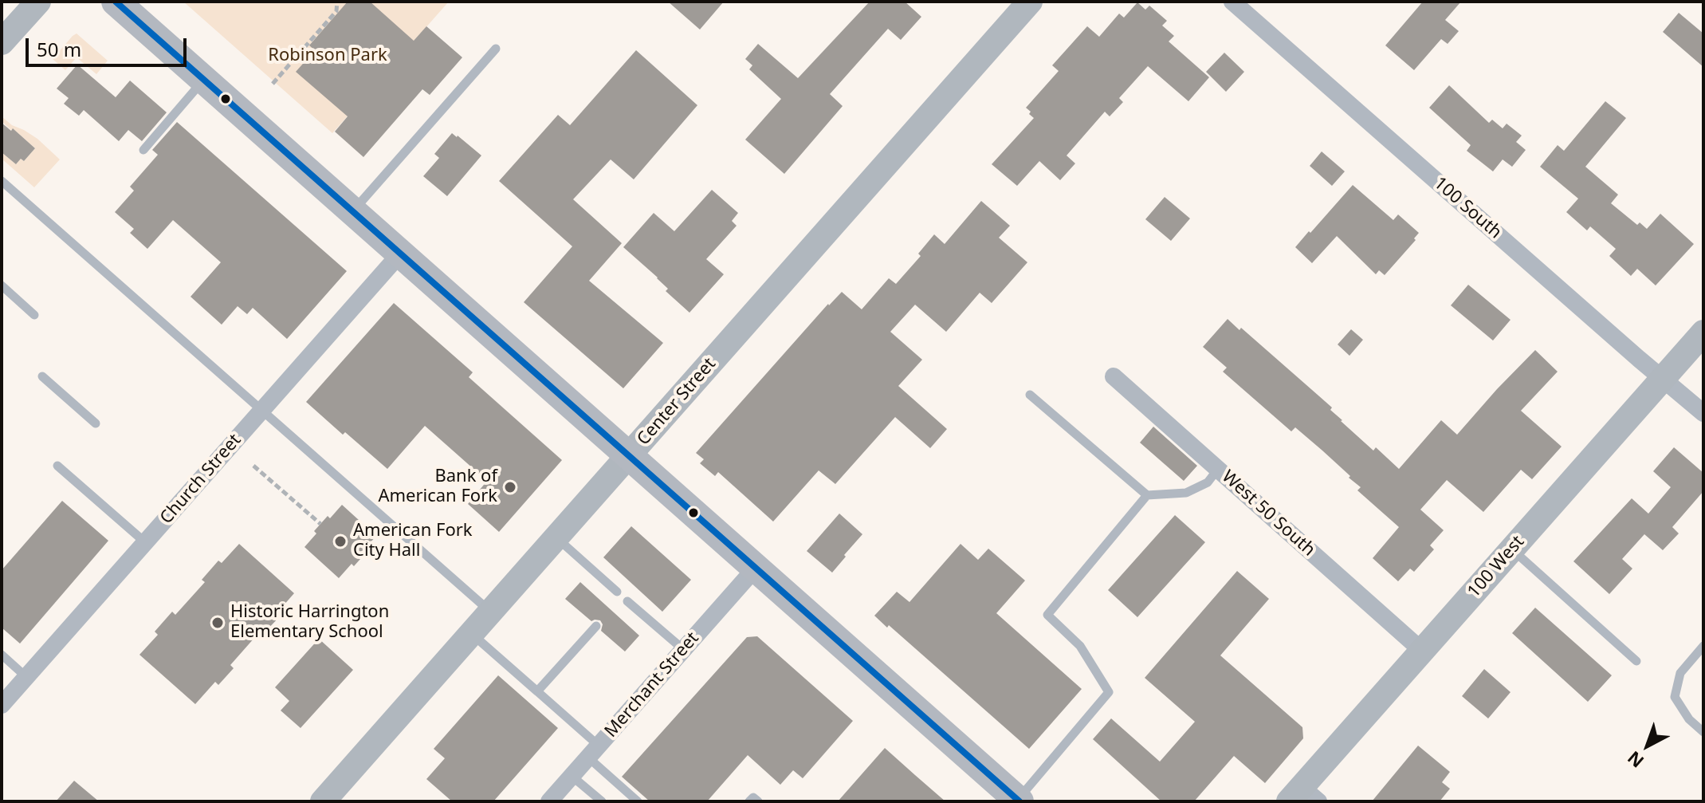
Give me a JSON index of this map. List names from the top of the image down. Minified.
{"streets":{"street":["100 South","Center Street","Church Street","West 50 South","100 West","Merchant Street"]},"crossings":[["100 South","100 West"],["West 50 South","100 West"]],"parks":["Robinson Park"],"places":["Bank of American Fork","American Fork City Hall","Historic Harrington Elementary School"],"scale_bar":"50 m","north":"bottom left"}
